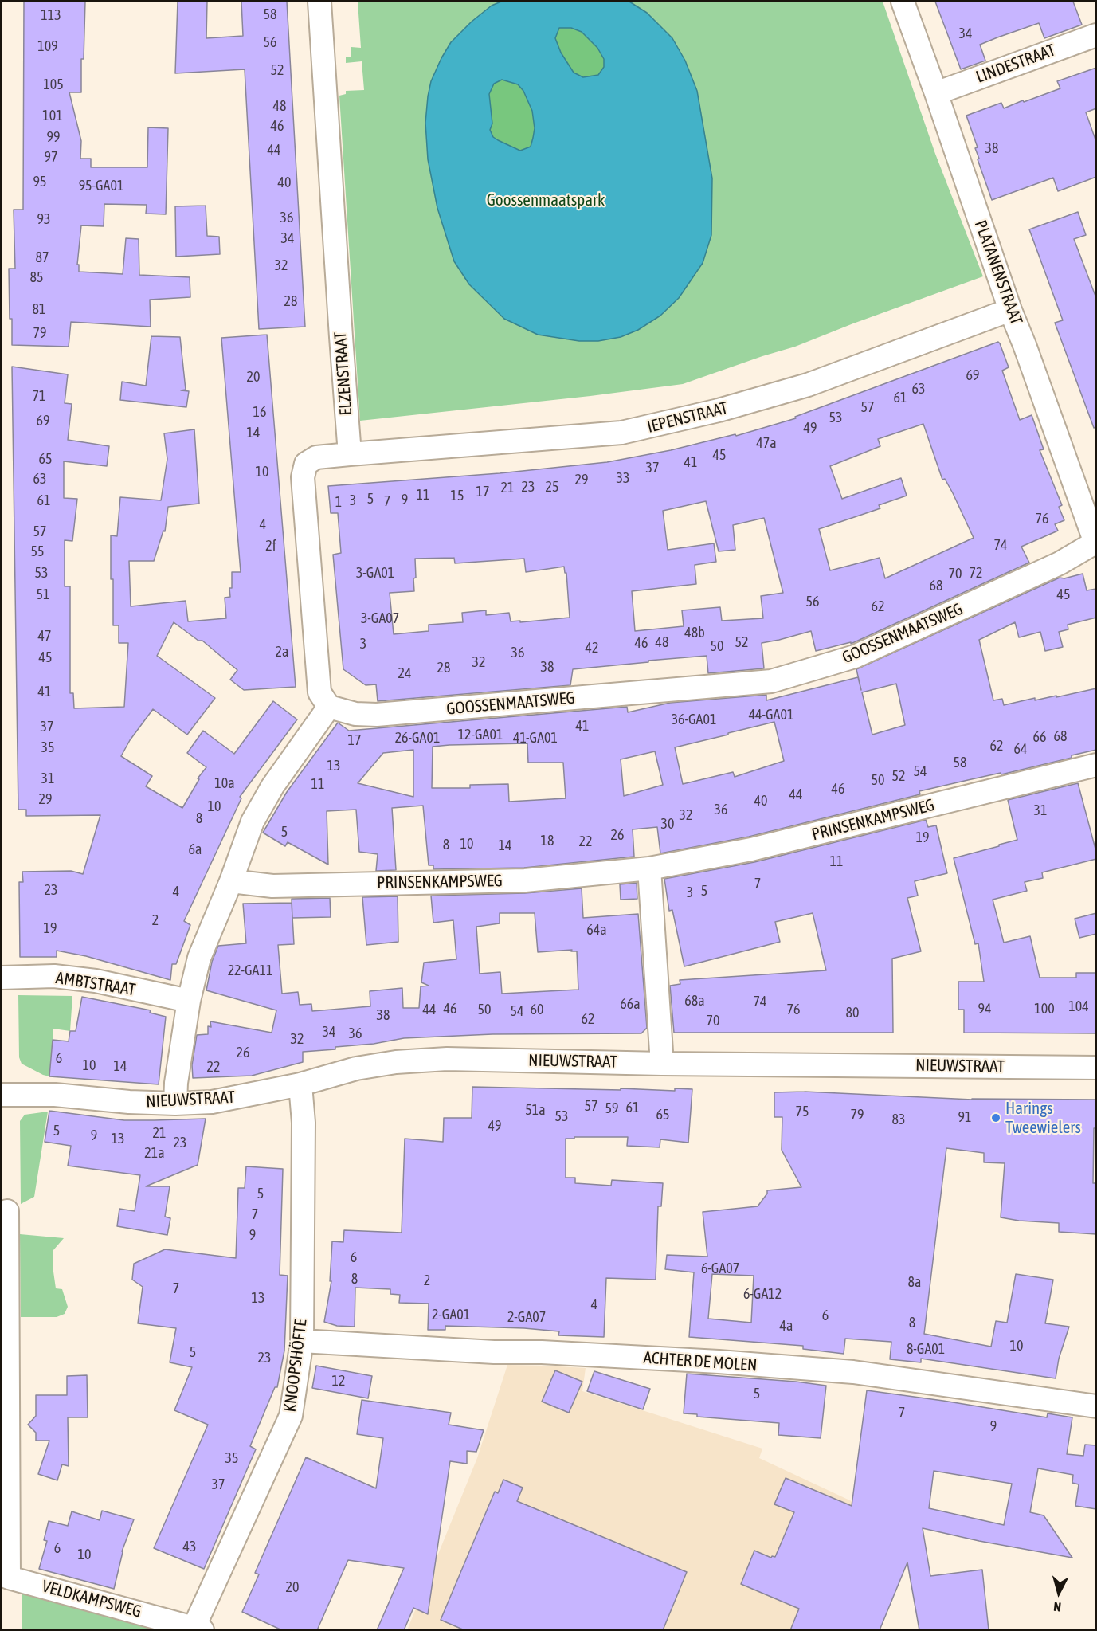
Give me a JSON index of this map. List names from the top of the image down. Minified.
{"streets":{"street":["LINDESTRAAT","PLATANENSTRAAT","ELZENSTRAAT","IEPENSTRAAT","GOOSSENMAATSWEG","PRINSENKAMPSWEG","AMBTSTRAAT","NIEUWSTRAAT","ACHTER DE MOLEN","KNOOPSHÖFTE","VELDKAMPSWEG"]},"crossings":[["LINDESTRAAT","PLATANENSTRAAT"],["PLATANENSTRAAT","IEPENSTRAAT"],["PLATANENSTRAAT","GOOSSENMAATSWEG"],["ELZENSTRAAT","IEPENSTRAAT"],["NIEUWSTRAAT","KNOOPSHÖFTE"],["ACHTER DE MOLEN","KNOOPSHÖFTE"],["KNOOPSHÖFTE","VELDKAMPSWEG"]],"parks":["Goossenmaatspark"],"places":["Harings Tweewielers"],"house_numbers":["58","113","34","56","109","52","105","48","101","46","99","38","44","97","95","40","95-GA01","36","93","34","87","32","85","28","81","79","69","20","63","71","61","57","16","53","69","49","14","47a","45","65","41","37","10","33","63","29","23","25","21","17","11","15","5","9","61","3","7","1","76","4","57","74","2f","55","53","3-GA01","72","70","68","51","45","56","62","3-GA07","48b","47","48","52","46","3","50","42","2a","36","45","32","38","28","24","41","44-GA01","36-GA01","41","37","12-GA01","68","66","26-GA01","41-GA01","17","62","35","64","58","13","54","52","31","50","10a","11","46","44","29","40","10","36","31","32","8","30","5","26","19","18","22","10","8","14","6a","11","7","23","5","4","3","2","19","64a","22-GA11","68a","74","66a","104","46","94","100","44","50","60","76","54","80","38","62","70","34","36","32","26","6","10","14","22","57","61","59","51a","75","65","79","53","91","83","49","5","21","9","13","23","21a","5","7","9","6","6-GA07","8","2","8a","7","6-GA12","13","4","2-GA01","6","2-GA07","8","4a","10","8-GA01","5","23","12","5","7","9","35","37","43","6","10","20"],"north":"bottom"}
